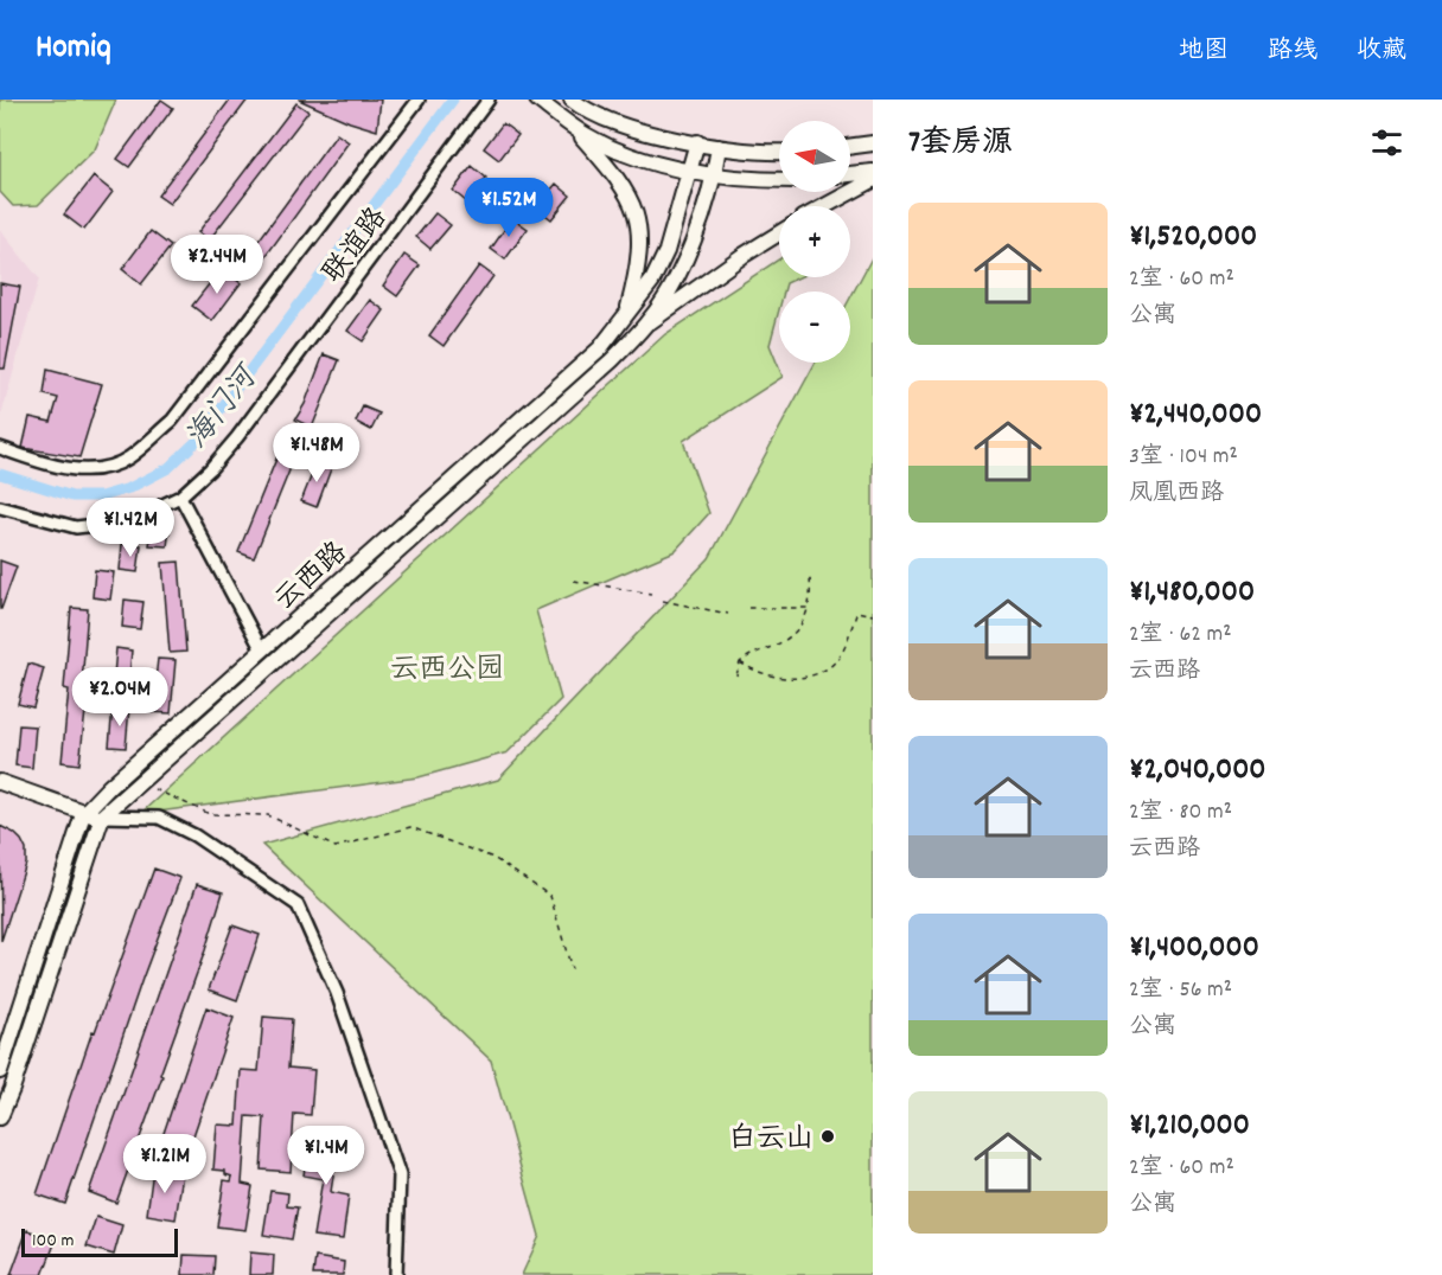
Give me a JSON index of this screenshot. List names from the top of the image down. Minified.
{"streets":{"main road":["云西路"],"street":["联谊路"]},"water":["海门河"],"parks":["云西公园"],"places":["白云山"],"scale_bar":"100 m","north":"left","page":{"header":"Homiq","nav":["地图","路线","收藏"],"heading":"7套房源","map_buttons":["+","−"],"price":["¥1.52M","¥2.44M","¥1.48M","¥1.42M","¥2.04M","¥1.4M","¥1.21M"],"list":[{"name":"¥1,520,000","note":"2室 · 60 m² · 公寓"},{"name":"¥2,440,000","note":"3室 · 104 m² · 凤凰西路"},{"name":"¥1,480,000","note":"2室 · 62 m² · 云西路"},{"name":"¥2,040,000","note":"2室 · 80 m² · 云西路"},{"name":"¥1,400,000","note":"2室 · 56 m² · 公寓"},{"name":"¥1,210,000","note":"2室 · 60 m² · 公寓"}],"scale":"100 m"}}
